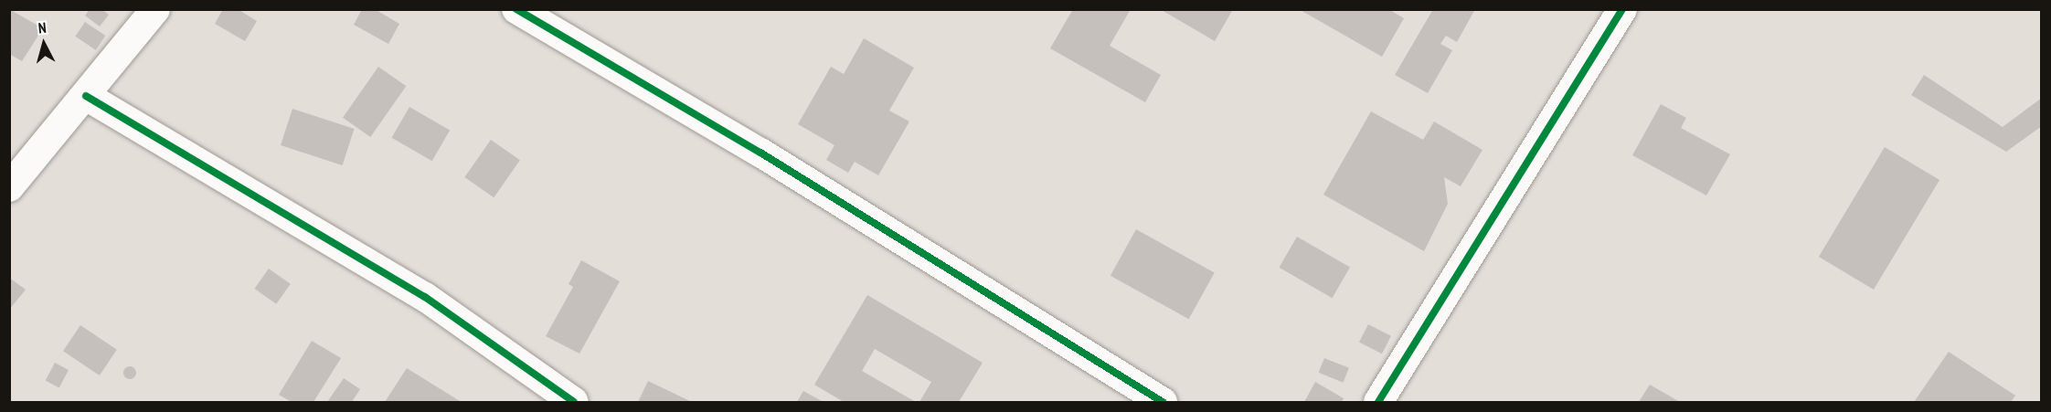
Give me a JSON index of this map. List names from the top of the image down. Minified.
{"north":"top"}
